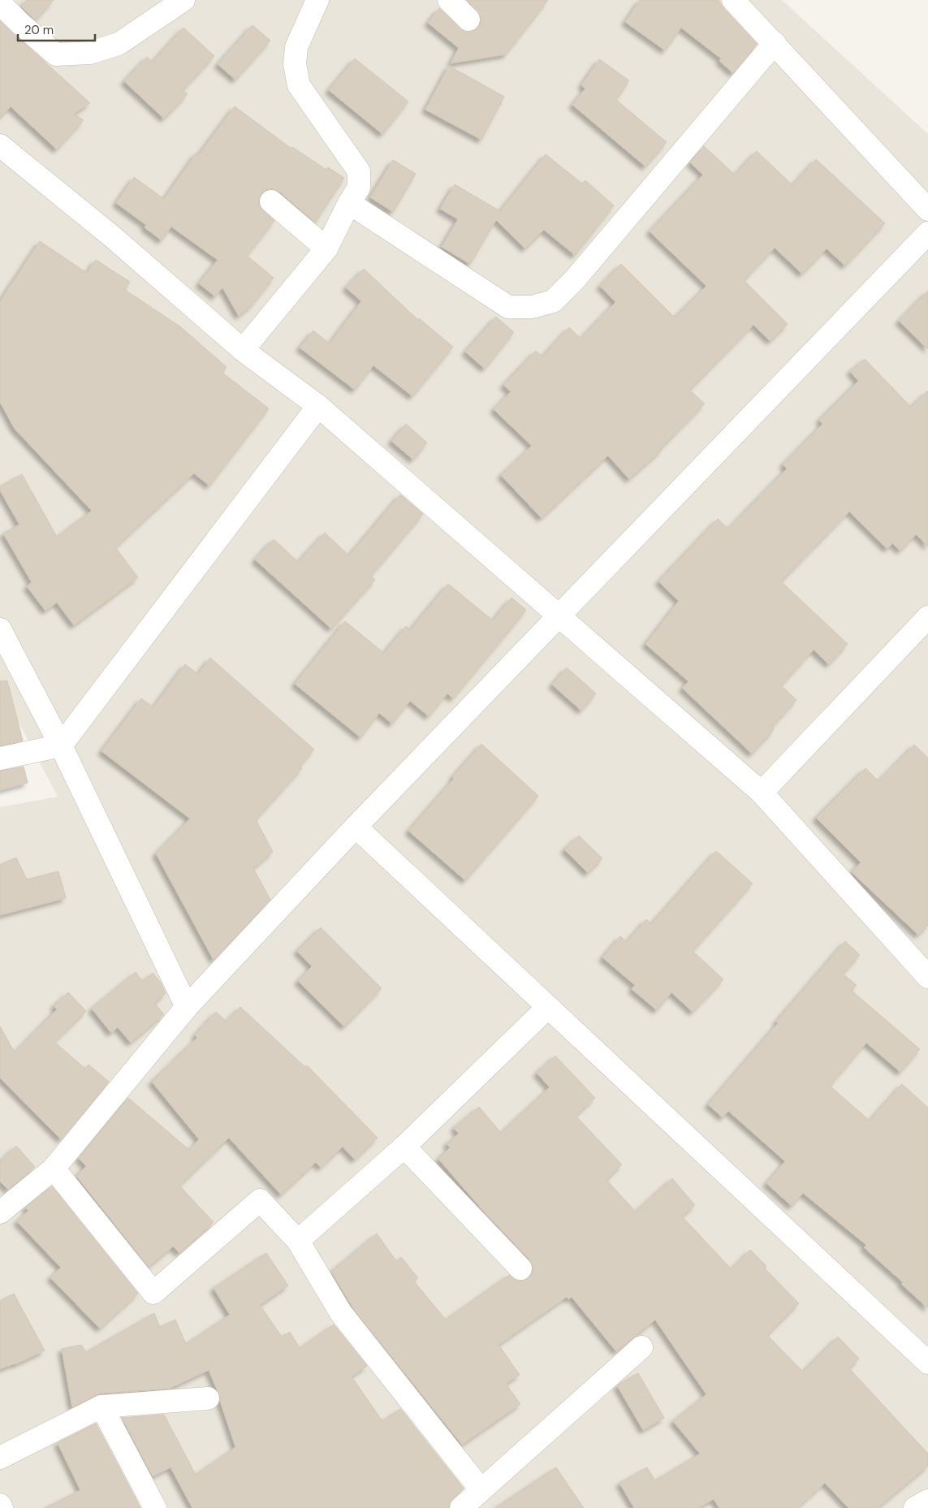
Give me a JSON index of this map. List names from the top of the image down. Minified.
{"scale_bar":"20 m"}
